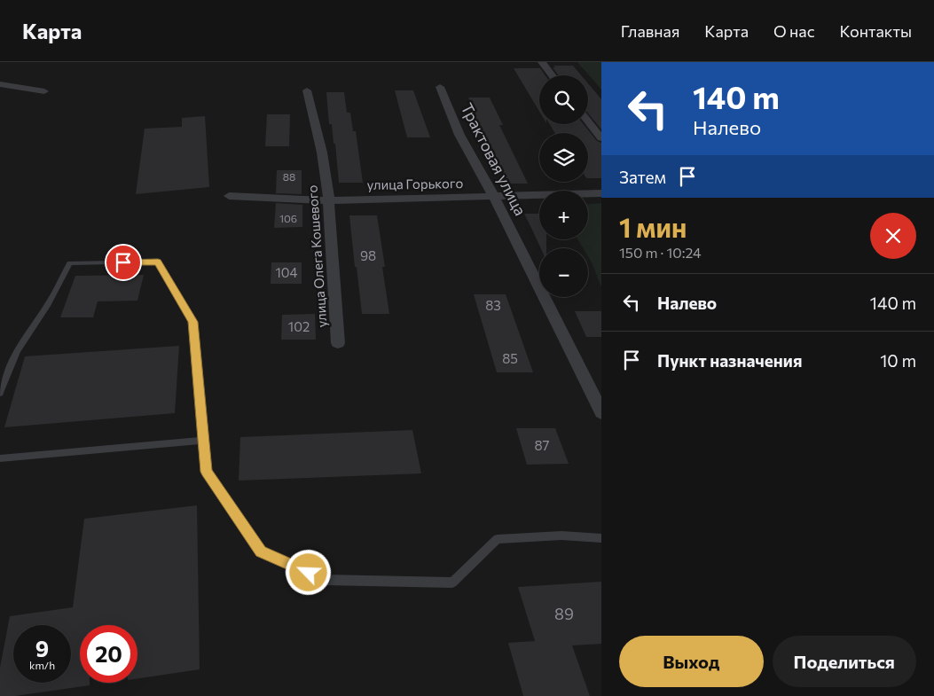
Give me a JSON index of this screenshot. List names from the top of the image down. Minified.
{"streets":{"street":["Трактовая улица","улица Горького","улица Олега Кошевого"]},"crossings":[["Трактовая улица","улица Горького"],["улица Горького","улица Олега Кошевого"]],"house_numbers":["88","106","98","104","83","102","85","87","89"],"page":{"header":"Карта","nav":["Главная","Карта","О нас","Контакты"],"turn":["140 m","Налево"],"map_buttons":["+","−"],"then":"Затем","heading":["1 мин","150 m · 10:24"],"list":[{"name":"Налево","value":"140 m"},{"name":"Пункт назначения","value":"10 m"}],"speed":"9 km/h","limit":"20","buttons":["Выход","Поделиться"]}}
